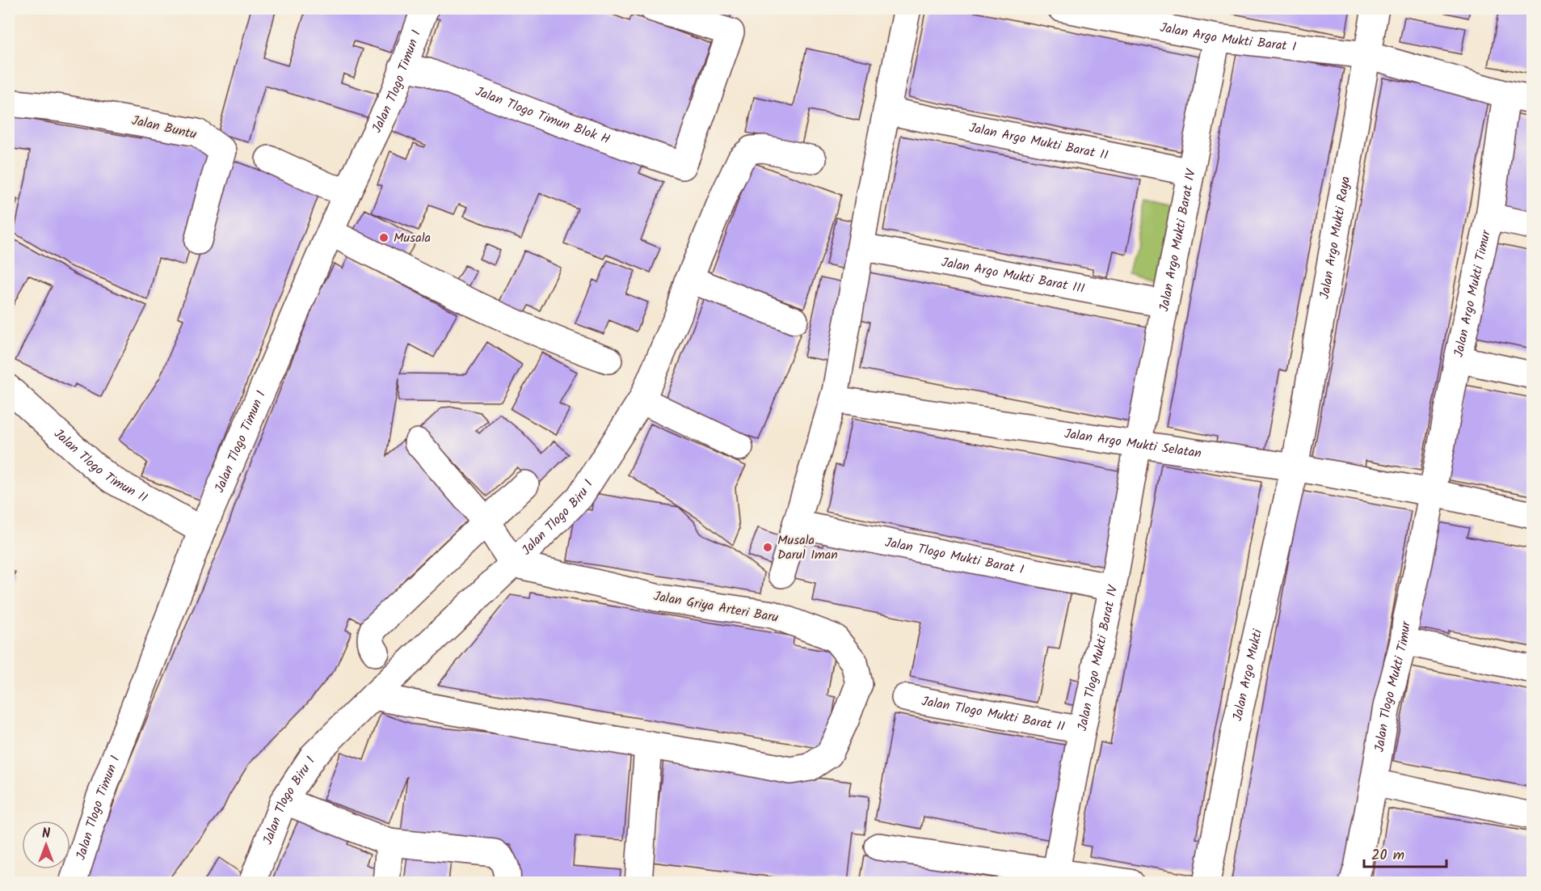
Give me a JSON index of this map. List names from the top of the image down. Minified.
{"streets":{"street":["Jalan Argo Mukti Barat I","Jalan Tlogo Timun I","Jalan Tlogo Timun Blok H","Jalan Buntu","Jalan Argo Mukti Barat II","Jalan Argo Mukti Raya","Jalan Argo Mukti Barat IV","Jalan Argo Mukti Barat III","Jalan Argo Mukti Timur","Jalan Argo Mukti Selatan","Jalan Tlogo Timun II","Jalan Tlogo Biru I","Jalan Tlogo Mukti Barat I","Jalan Griya Arteri Baru","Jalan Tlogo Mukti Barat IV","Jalan Argo Mukti","Jalan Tlogo Mukti Timur","Jalan Tlogo Mukti Barat II"]},"crossings":[["Jalan Argo Mukti Barat I","Jalan Argo Mukti Raya"],["Jalan Argo Mukti Barat I","Jalan Argo Mukti Barat IV"],["Jalan Argo Mukti Barat I","Jalan Argo Mukti Timur"],["Jalan Tlogo Timun I","Jalan Tlogo Timun Blok H"],["Jalan Tlogo Timun I","Jalan Tlogo Timun II"],["Jalan Argo Mukti Barat II","Jalan Argo Mukti Barat IV"],["Jalan Argo Mukti Raya","Jalan Argo Mukti Selatan"],["Jalan Argo Mukti Raya","Jalan Argo Mukti"],["Jalan Argo Mukti Barat IV","Jalan Argo Mukti Barat III"],["Jalan Argo Mukti Barat IV","Jalan Argo Mukti Selatan"],["Jalan Argo Mukti Barat IV","Jalan Tlogo Mukti Barat IV"],["Jalan Argo Mukti Timur","Jalan Argo Mukti Selatan"],["Jalan Argo Mukti Timur","Jalan Tlogo Mukti Timur"],["Jalan Argo Mukti Selatan","Jalan Tlogo Mukti Barat IV"],["Jalan Argo Mukti Selatan","Jalan Argo Mukti"],["Jalan Argo Mukti Selatan","Jalan Tlogo Mukti Timur"],["Jalan Tlogo Biru I","Jalan Griya Arteri Baru"],["Jalan Tlogo Mukti Barat I","Jalan Tlogo Mukti Barat IV"],["Jalan Tlogo Mukti Barat IV","Jalan Tlogo Mukti Barat II"]],"places":["Musala","Musala Darul Iman"],"scale_bar":"20 m","north":"top"}
